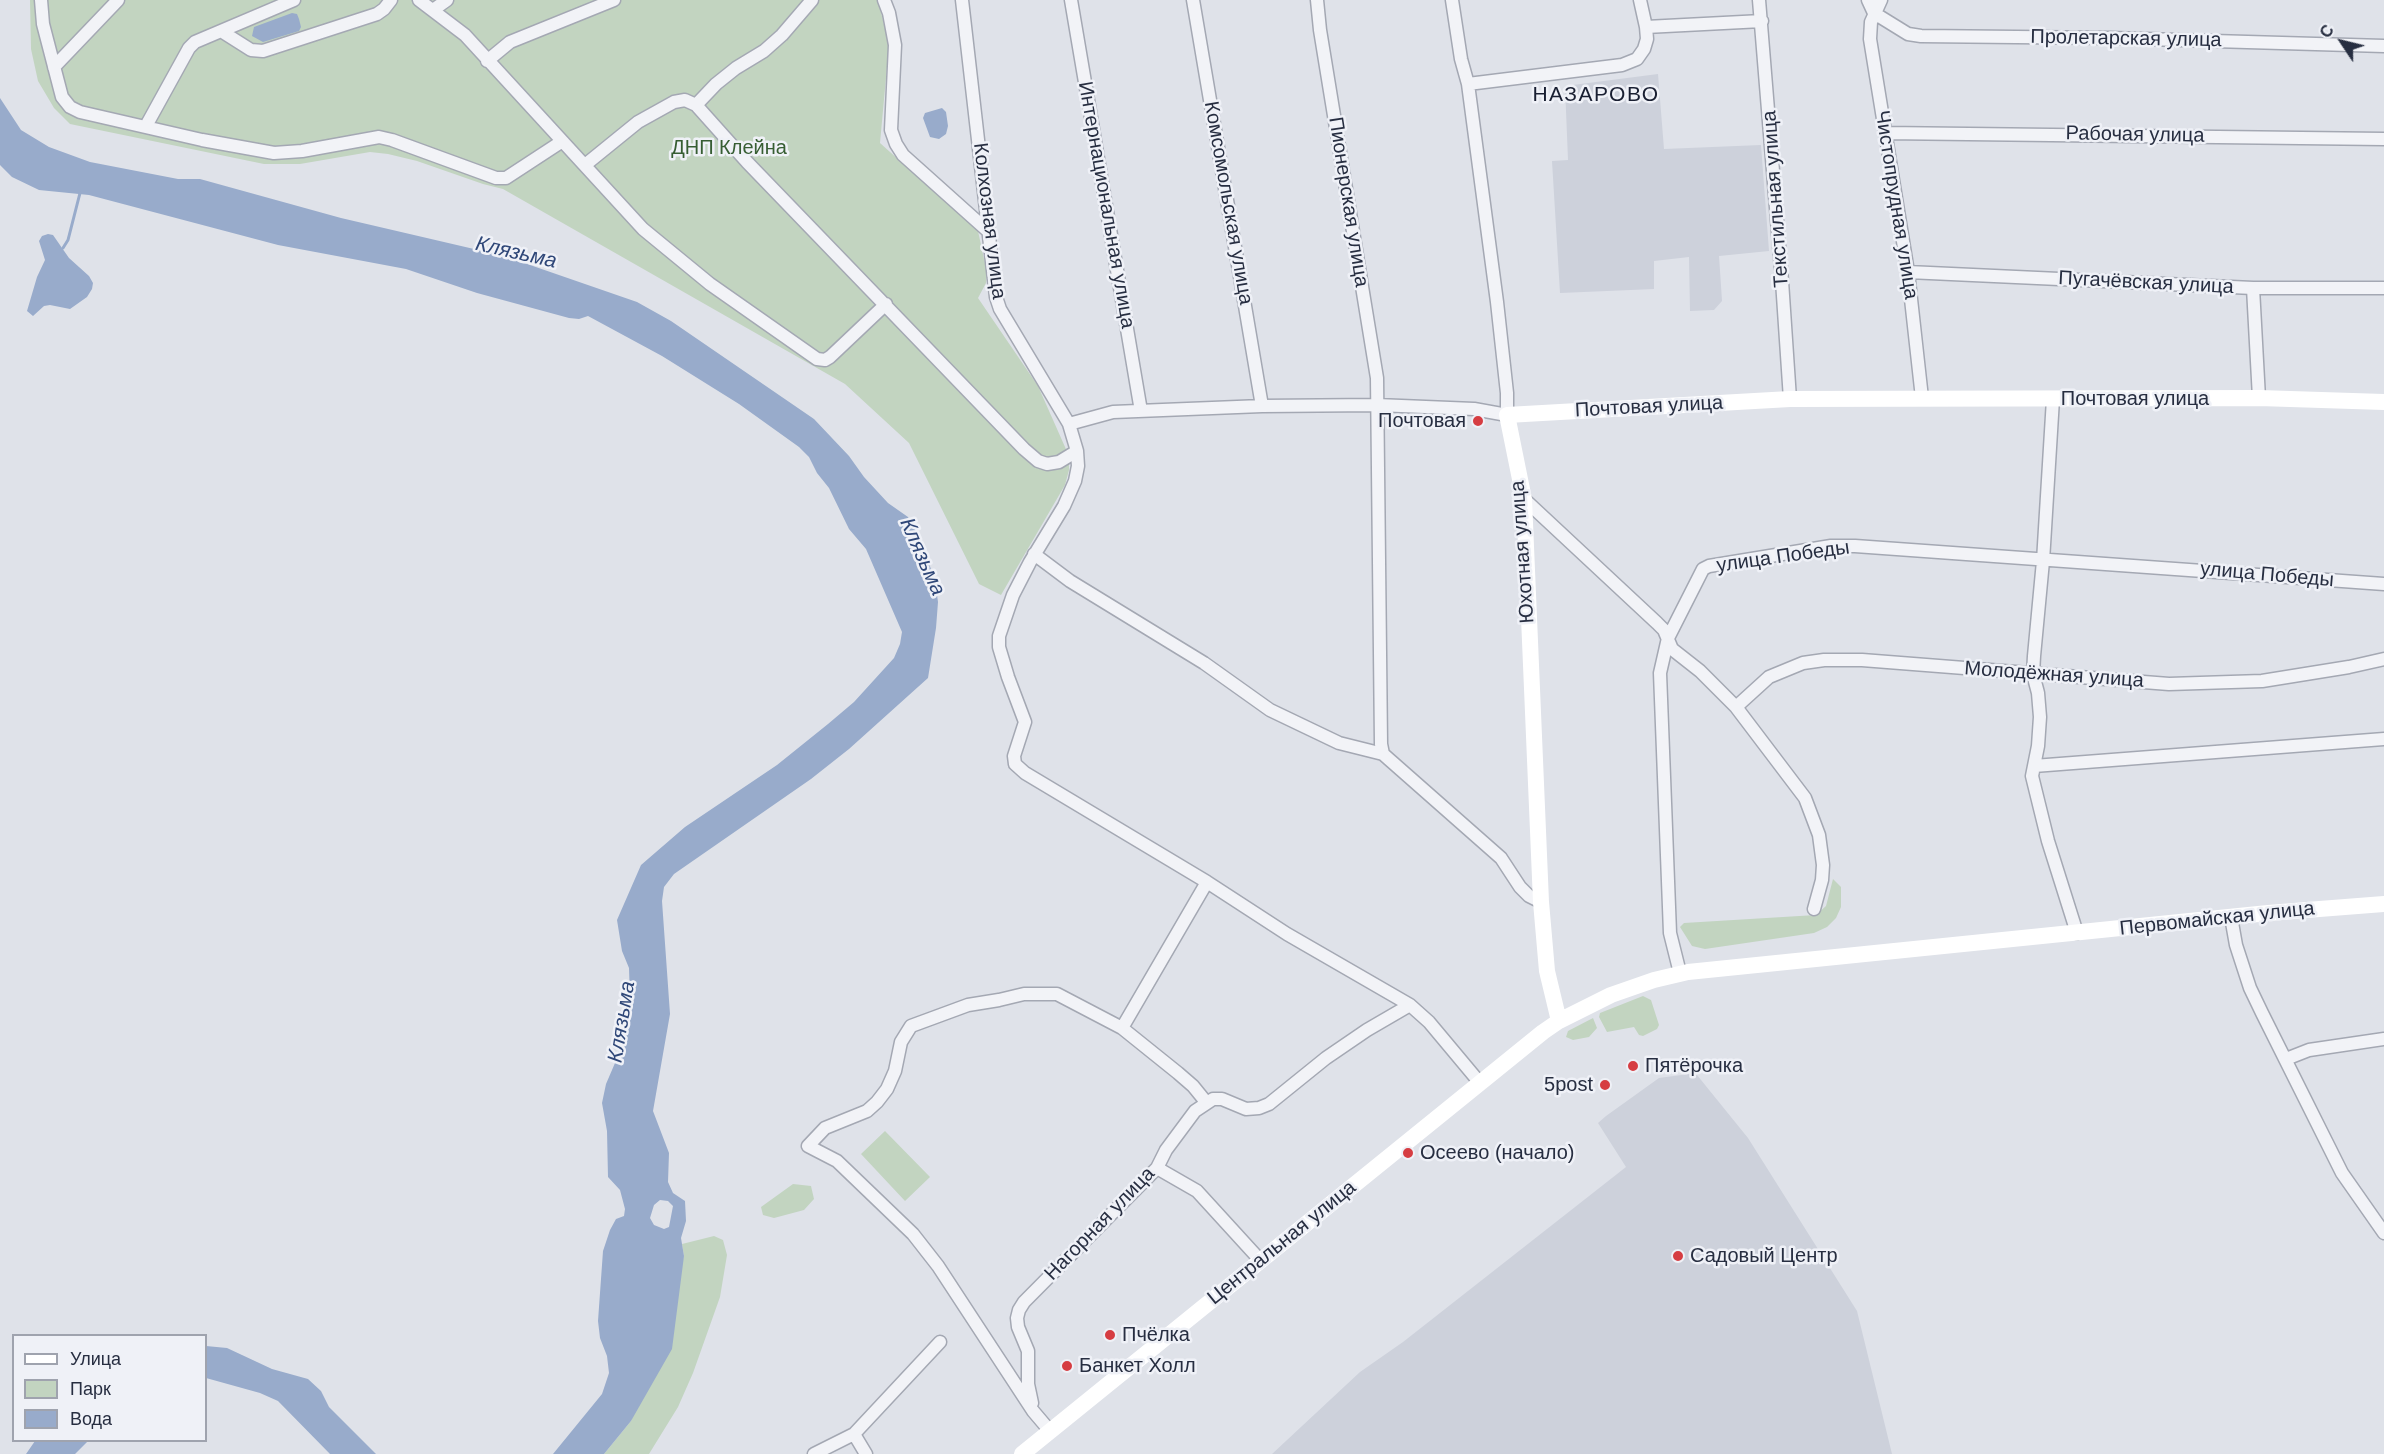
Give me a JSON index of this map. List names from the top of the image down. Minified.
{"streets":{"main road":["Почтовая улица","Юхотная улица","Первомайская улица","Центральная улица"],"street":["Пролетарская улица","Рабочая улица","Текстильная улица","Пионерская улица","Комсомольская улица","Интернациональная улица","Чистопрудная улица","Колхозная улица","Пугачёвская улица","улица Победы","Молодёжная улица","Нагорная улица"]},"crossings":[["Пролетарская улица","Чистопрудная улица"],["Рабочая улица","Чистопрудная улица"],["Текстильная улица","Почтовая улица"],["Пионерская улица","Почтовая улица"],["Комсомольская улица","Почтовая улица"],["Интернациональная улица","Почтовая улица"],["Чистопрудная улица","Пугачёвская улица"],["Чистопрудная улица","Почтовая улица"],["Колхозная улица","Почтовая улица"],["Почтовая улица","Юхотная улица"],["Юхотная улица","Центральная улица"],["улица Победы","Первомайская улица"],["улица Победы","Центральная улица"],["Первомайская улица","Центральная улица"]],"districts":["НАЗАРОВО"],"water":["Клязьма"],"parks":["ДНП Клейна"],"places":["Почтовая","Пятёрочка","5post","Осеево (начало)","Садовый Центр","Пчёлка","Банкет Холл"],"legend":["Улица","Парк","Вода"],"north":"top left"}
